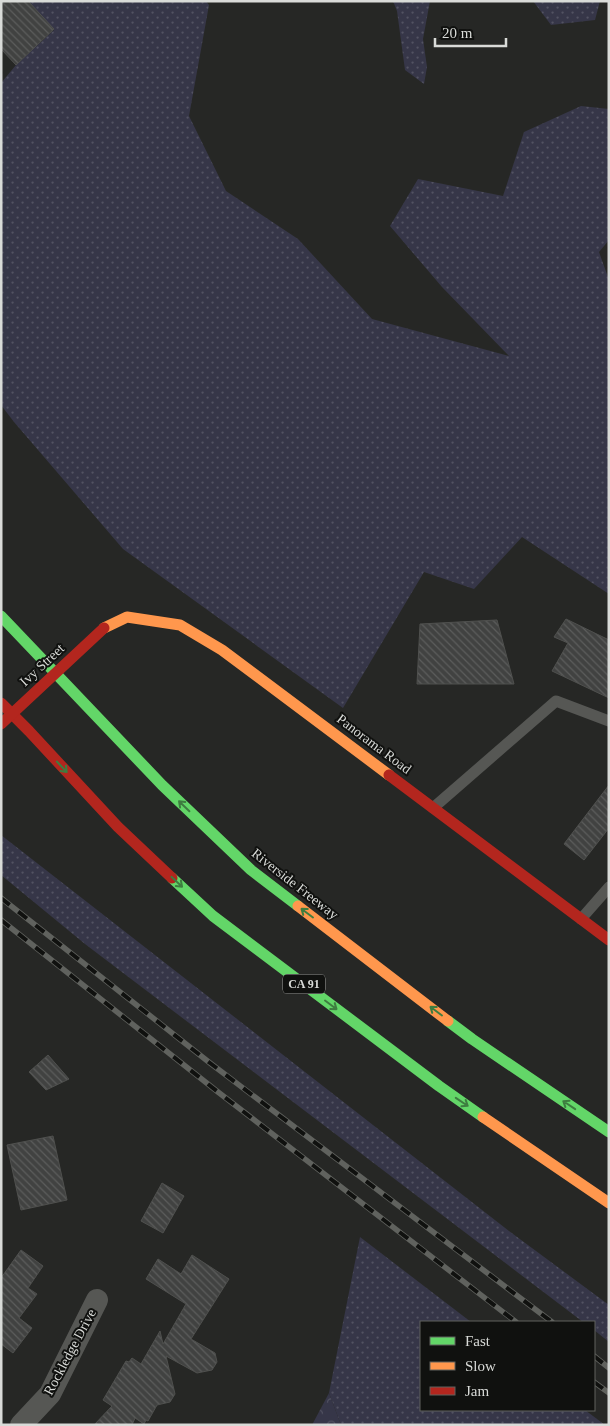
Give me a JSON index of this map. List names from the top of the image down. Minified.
{"streets":{"main road":["Ivy Street","Panorama Road","Riverside Freeway","CA 91"],"street":["Rockledge Drive"]},"crossings":[["Ivy Street","Panorama Road"]],"legend":["Fast","Slow","Jam"],"scale_bar":"20 m"}
